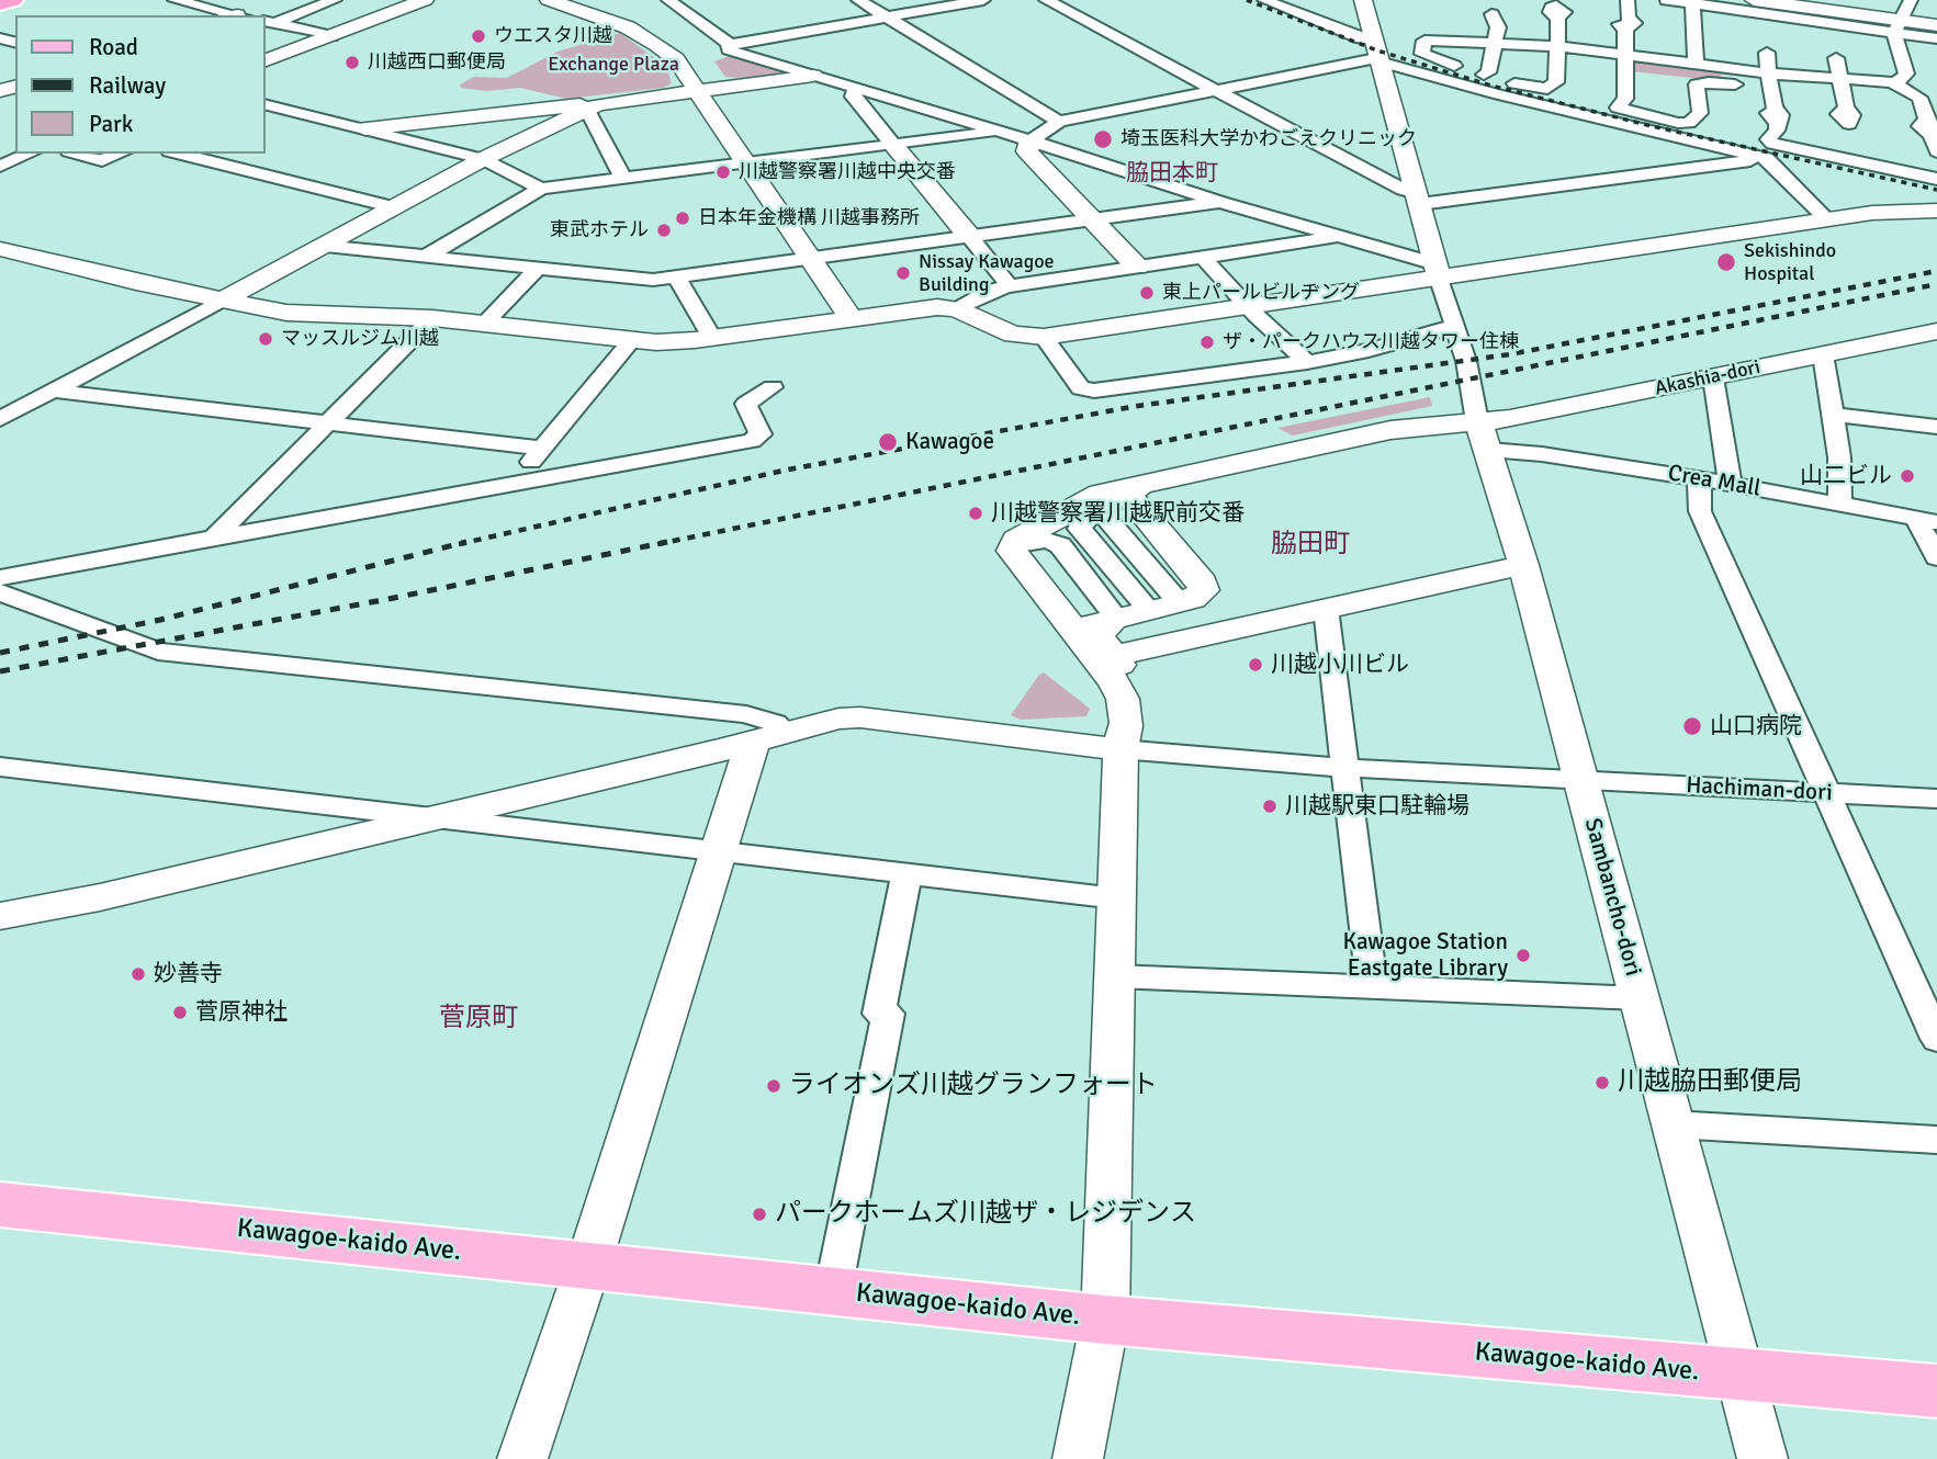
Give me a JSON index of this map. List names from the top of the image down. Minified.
{"streets":{"main road":["Kawagoe-kaido Ave."],"street":["Akashia-dori","Crea Mall","Hachiman-dori","Sambancho-dori"]},"crossings":[["Akashia-dori","Sambancho-dori"],["Crea Mall","Sambancho-dori"],["Hachiman-dori","Sambancho-dori"],["Sambancho-dori","Kawagoe-kaido Ave."]],"districts":["脇田本町","脇田町","菅原町"],"parks":["Exchange Plaza"],"places":["ウエスタ川越","川越西口郵便局","埼玉医科大学かわごえクリニック","川越警察署川越中央交番","日本年金機構 川越事務所","東武ホテル","Sekishindo Hospital","Nissay Kawagoe Building","東上パールビルヂング","マッスルジム川越","ザ・パークハウス川越タワー住棟","Kawagoe","山二ビル","川越警察署川越駅前交番","川越小川ビル","山口病院","川越駅東口駐輪場","Kawagoe Station Eastgate Library","妙善寺","菅原神社","川越脇田郵便局","ライオンズ川越グランフォート","パークホームズ川越ザ・レジデンス"],"legend":["Road","Railway","Park"]}
